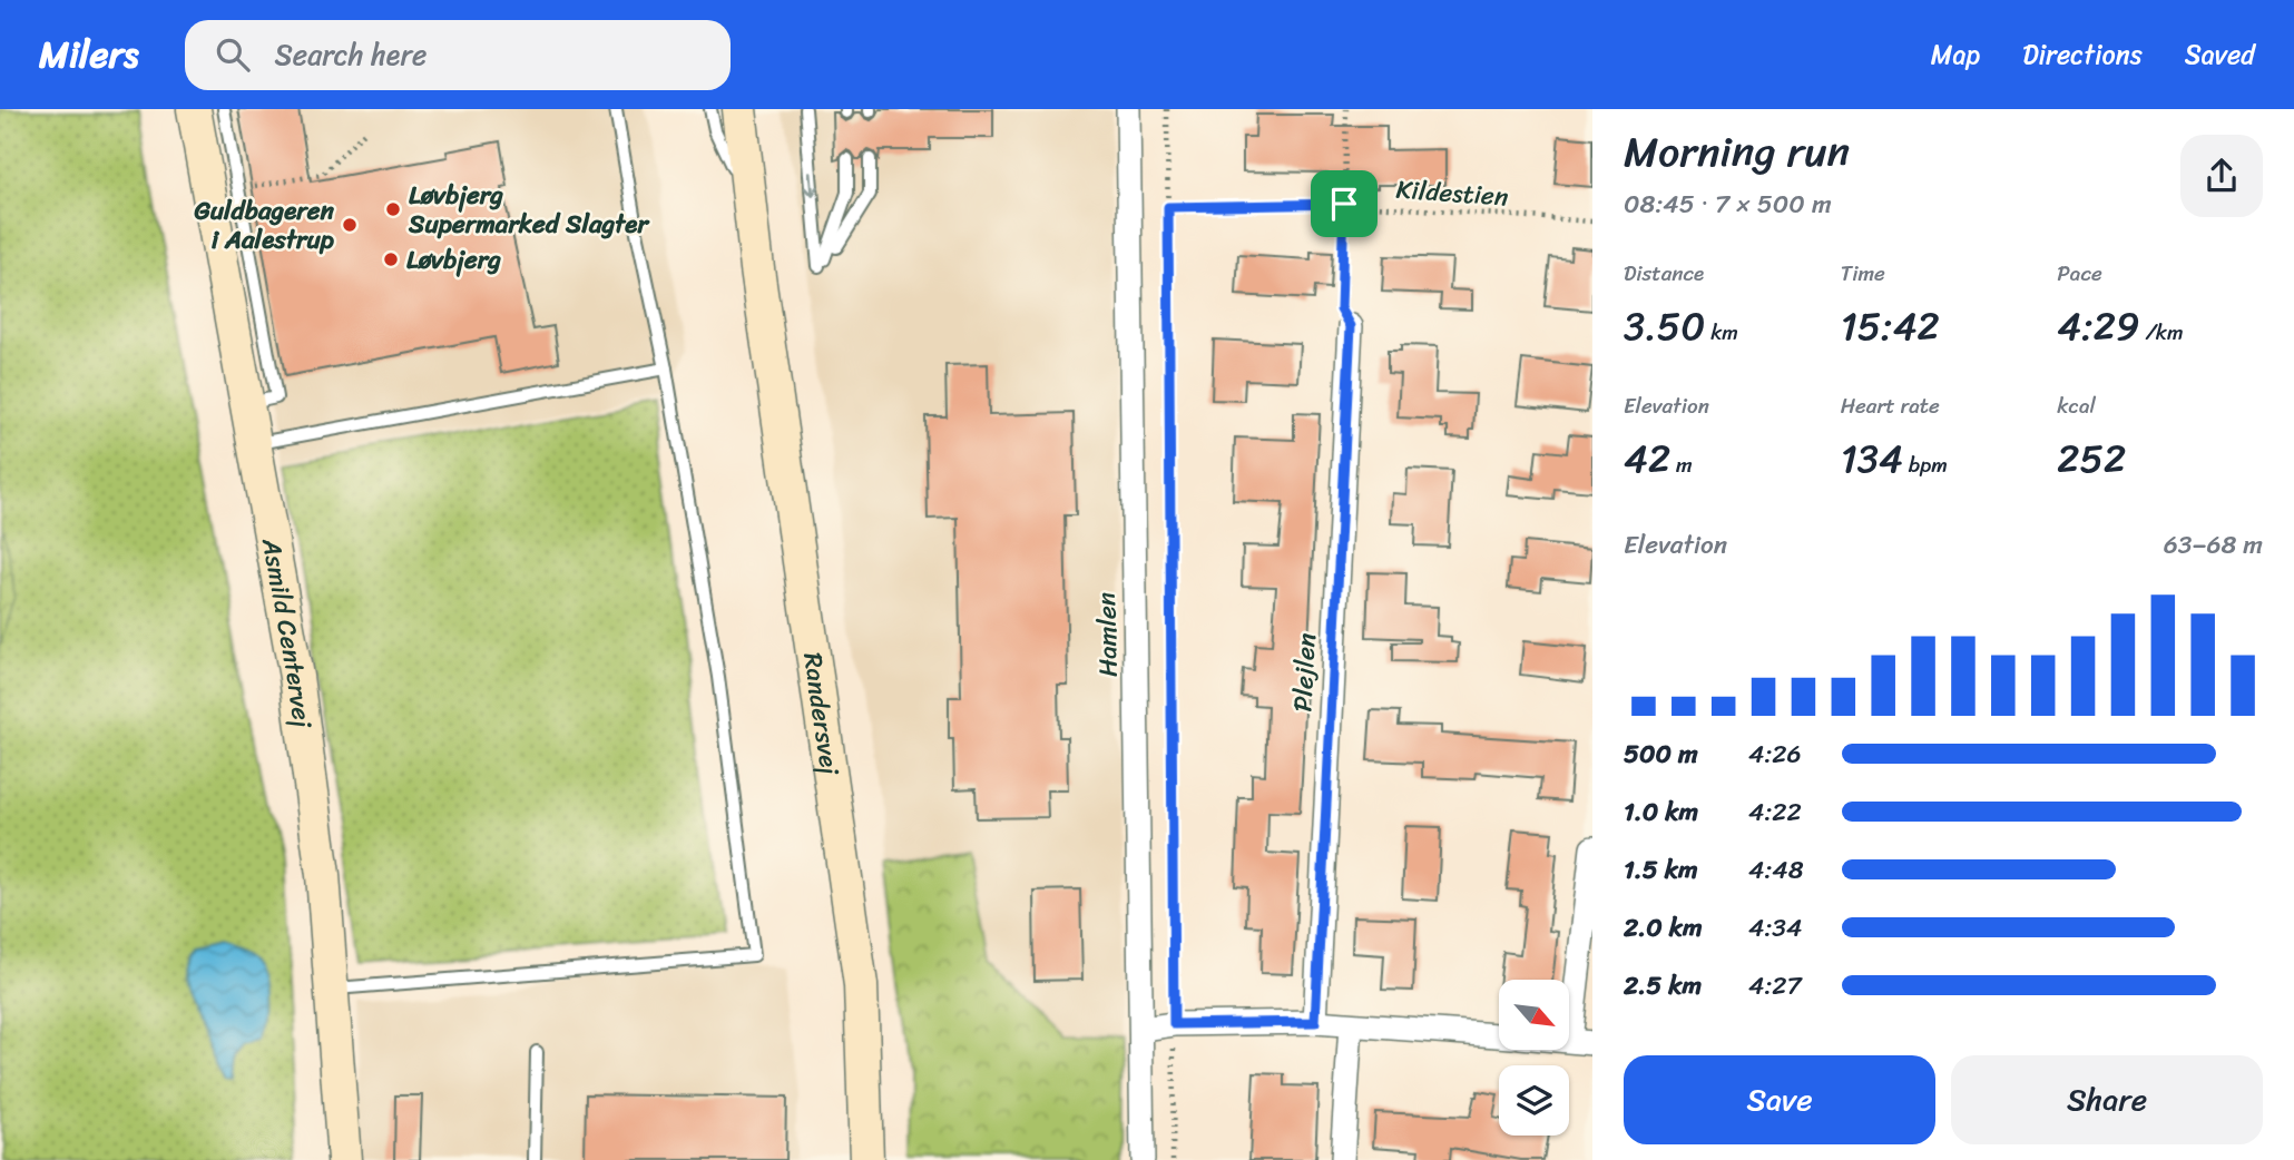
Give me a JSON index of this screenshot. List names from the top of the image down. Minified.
{"streets":{"street":["Asmild Centervej","Hamlen","Plejlen","Randersvej"],"path":["Kildestien"]},"places":["Løvbjerg Supermarked Slagter","Guldbageren i Aalestrup","Løvbjerg"],"north":"bottom right","page":{"header":"Milers","search":"Search here","nav":["Map","Directions","Saved"],"heading":["Morning run","08:45 · 7 × 500 m"],"stats":[["Distance","3.50 km"],["Time","15:42"],["Pace","4:29 /km"],["Elevation","42 m"],["Heart rate","134 bpm"],["kcal","252"]],"chart":["Elevation","63–68 m"],"list":[{"name":"500 m","note":"4:26"},{"name":"1.0 km","note":"4:22"},{"name":"1.5 km","note":"4:48"},{"name":"2.0 km","note":"4:34"},{"name":"2.5 km","note":"4:27"}],"buttons":["Save","Share"]}}
